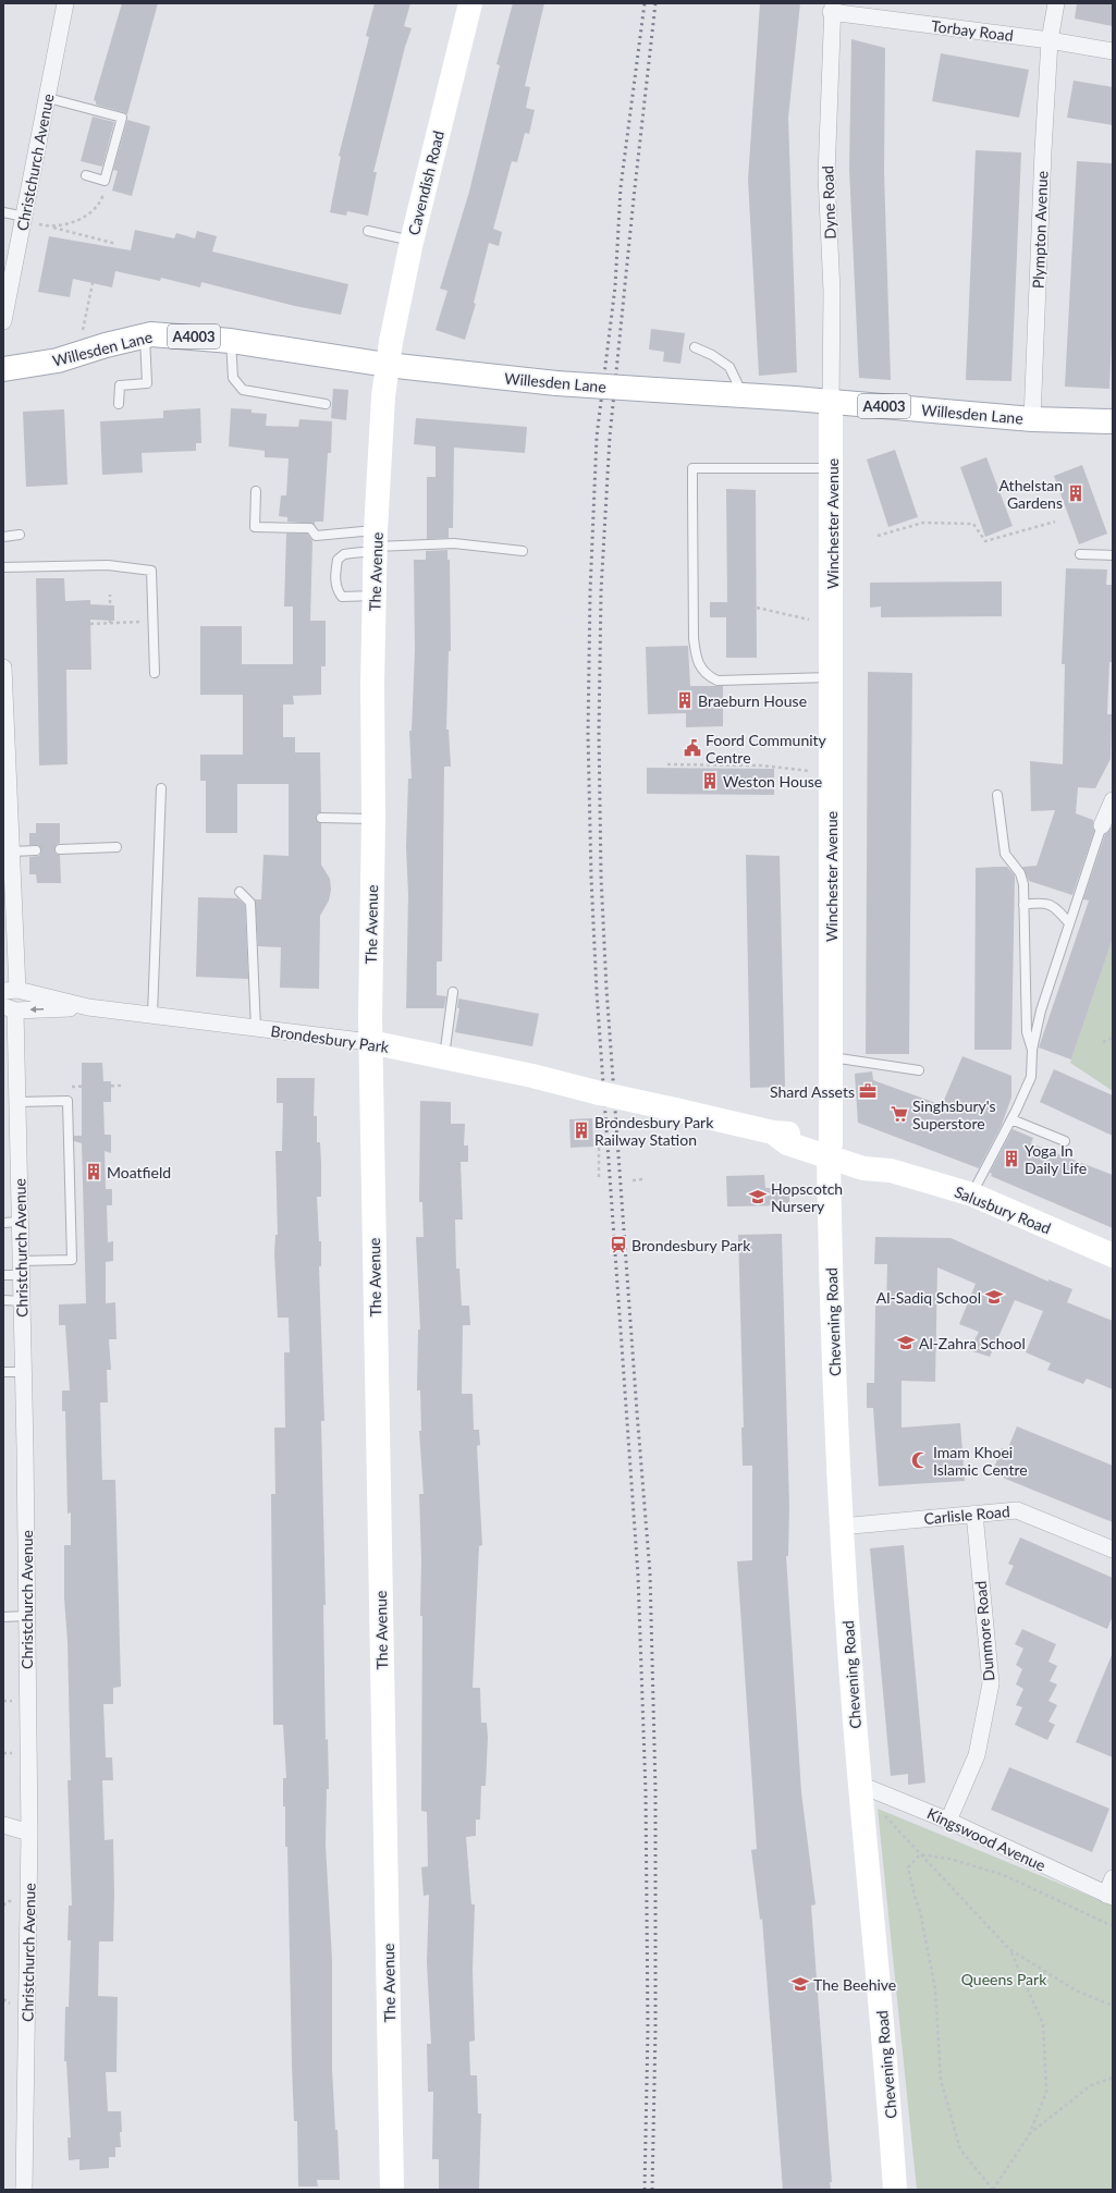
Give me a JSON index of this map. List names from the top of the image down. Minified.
{"streets":{"street":["Torbay Road","Christchurch Avenue","Cavendish Road","Dyne Road","Plympton Avenue","A4003","Willesden Lane","Winchester Avenue","The Avenue","Brondesbury Park","Salusbury Road","Chevening Road","Carlisle Road","Dunmore Road","Kingswood Avenue"]},"crossings":[["Torbay Road","Dyne Road"],["Torbay Road","Plympton Avenue"],["Christchurch Avenue","Brondesbury Park"],["Cavendish Road","Willesden Lane"],["Cavendish Road","The Avenue"],["Dyne Road","Willesden Lane"],["Dyne Road","Winchester Avenue"],["Plympton Avenue","Willesden Lane"],["Willesden Lane","Winchester Avenue"],["Willesden Lane","The Avenue"],["Winchester Avenue","Brondesbury Park"],["Winchester Avenue","Salusbury Road"],["Winchester Avenue","Chevening Road"],["The Avenue","Brondesbury Park"],["Brondesbury Park","Salusbury Road"],["Brondesbury Park","Chevening Road"],["Salusbury Road","Chevening Road"],["Chevening Road","Carlisle Road"],["Chevening Road","Kingswood Avenue"],["Carlisle Road","Dunmore Road"],["Dunmore Road","Kingswood Avenue"]],"parks":["Queens Park"],"places":{"building":["Athelstan Gardens","Braeburn House","Weston House","Brondesbury Park Railway Station","Yoga In Daily Life","Moatfield"],"public building":["Foord Community Centre"],"office":["Shard Assets"],"supermarket":["Singhsbury's Superstore"],"school or university":["Hopscotch Nursery","Al-Sadiq School","Al-Zahra School","The Beehive"],"station":["Brondesbury Park"],"mosque":["Imam Khoei Islamic Centre"]}}
